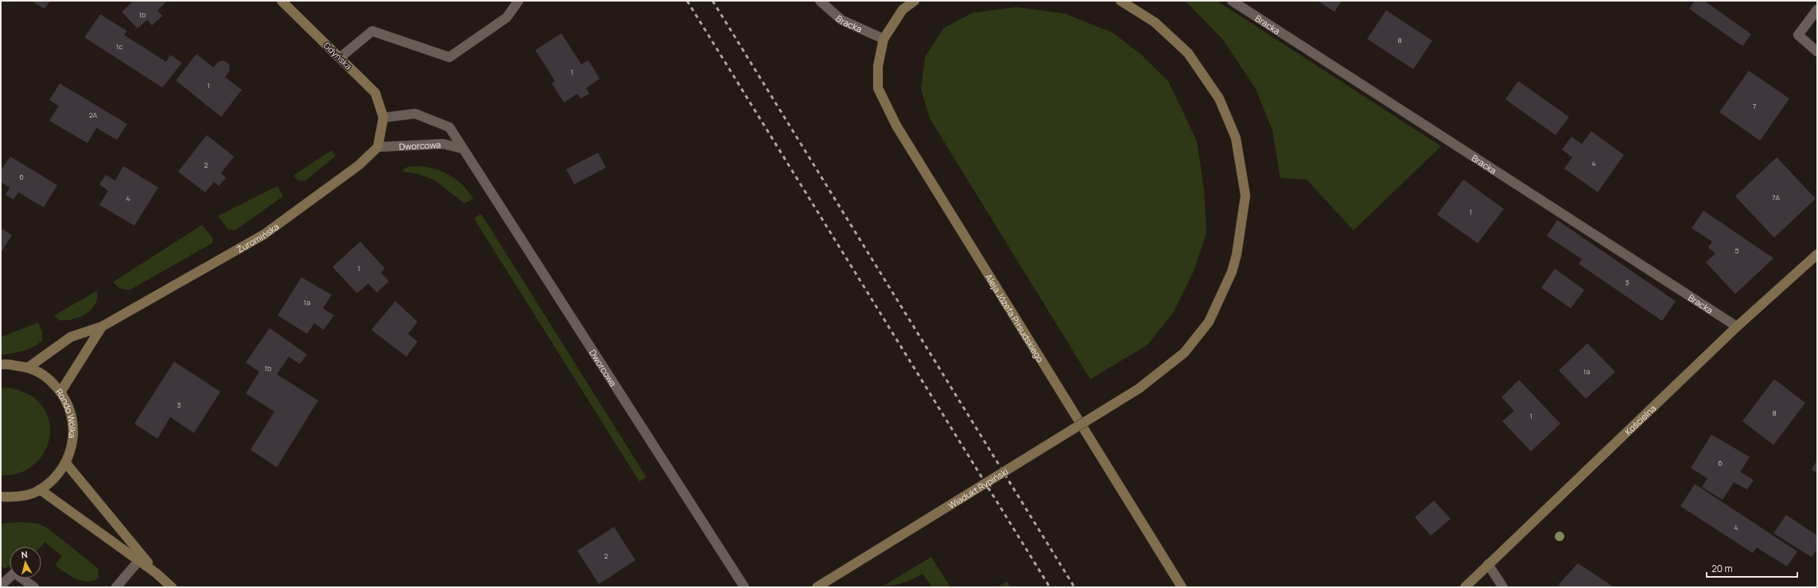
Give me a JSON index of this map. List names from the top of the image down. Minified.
{"streets":{"main road":["Gdyńska","Żuromińska","Aleja Józefa Piłsudskiego","Rondo Wólka","Kościelna","Wiadukt Rypiński"],"street":["Bracka","Dworcowa"]},"crossings":[["Bracka","Aleja Józefa Piłsudskiego"],["Bracka","Kościelna"],["Gdyńska","Dworcowa"],["Dworcowa","Żuromińska"],["Żuromińska","Rondo Wólka"]],"house_numbers":["1b","8","1c","1","1","7","2A","4","2","6","7A","4","1","5","1","3","1a","1b","1a","3","8","1","6","4","2"],"scale_bar":"20 m","north":"top"}
